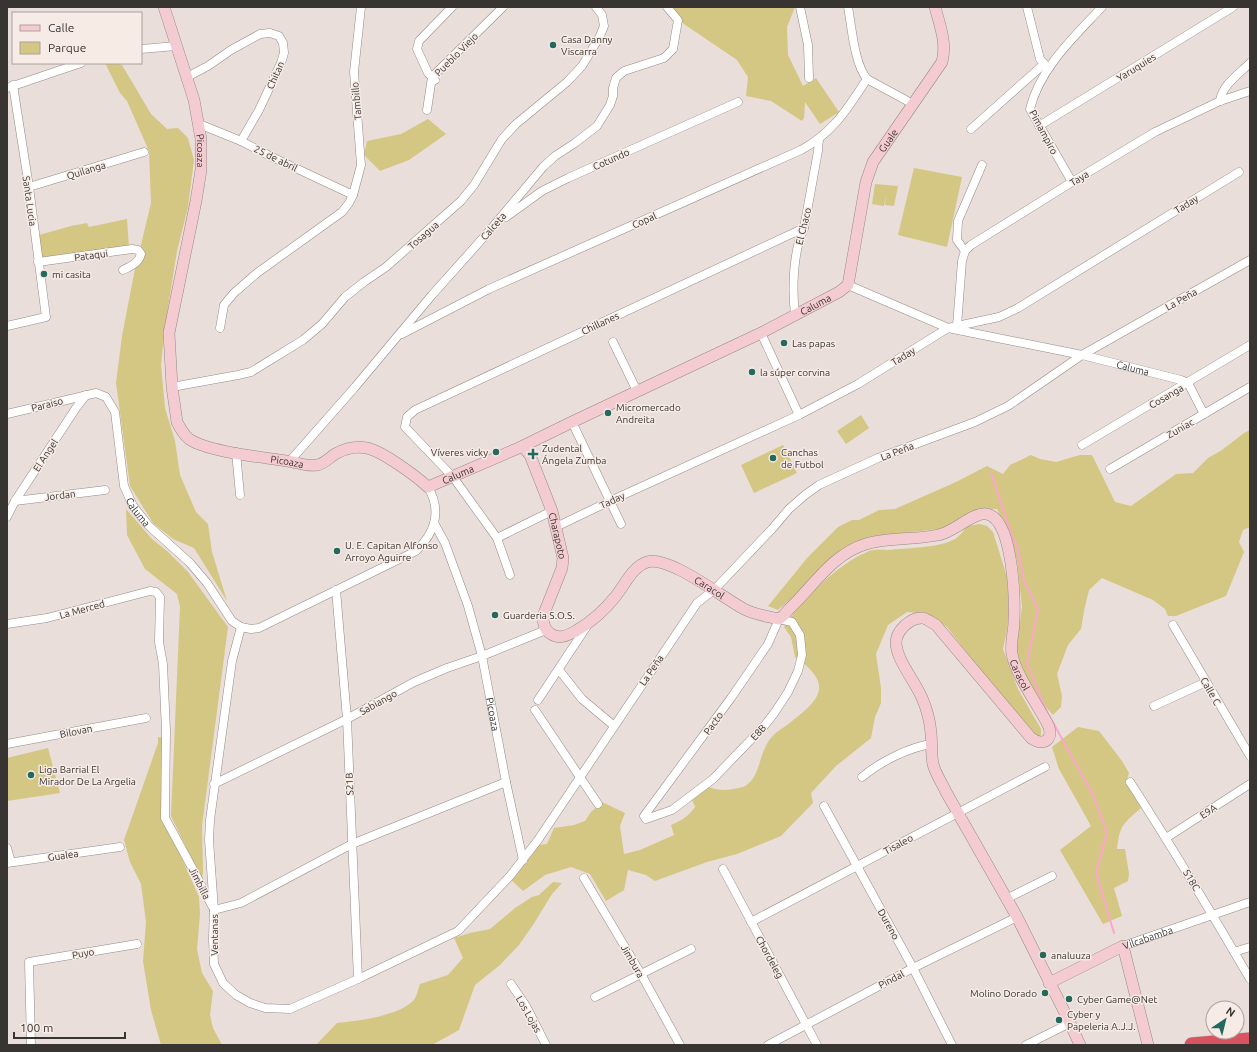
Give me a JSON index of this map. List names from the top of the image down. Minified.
{"streets":{"street":["Pueblo Viejo","Yaruquies","Chitan","Tambillo","Pimampiro","Guale","Picoaza","25 de abril","Cotundo","Quilanga","Taya","Santa Lucia","Taday","Copal","Calceta","El Chaco","Tosagua","Pataqui","La Peña","Caluma","Chillanes","Cosanga","Paraiso","Zuniac","El Angel","Jordan","Charapoto","Caracol","La Merced","Calle C","Sabiango","Pacto","Bilovan","E8B","S21B","E9A","Tisaleo","Gualea","S18C","Jimbilla","Dureno","Ventanas","Vilcabamba","Puyo","Chordeleg","Jimbura","Pindal","Los Lojas"]},"crossings":[["Yaruquies","Pimampiro"],["Chitan","Picoaza"],["Chitan","25 de abril"],["Tambillo","25 de abril"],["Pimampiro","Taya"],["Guale","Caluma"],["Picoaza","25 de abril"],["Picoaza","Calceta"],["Picoaza","Tosagua"],["Picoaza","Caluma"],["Picoaza","Sabiango"],["Picoaza","Jimbilla"],["Picoaza","Ventanas"],["Cotundo","Calceta"],["Quilanga","Santa Lucia"],["Santa Lucia","Pataqui"],["Taday","Caluma"],["Taday","Charapoto"],["Copal","Calceta"],["Copal","El Chaco"],["El Chaco","Caluma"],["El Chaco","Chillanes"],["La Peña","Caluma"],["La Peña","Caracol"],["La Peña","Ventanas"],["Caluma","Chillanes"],["Caluma","Cosanga"],["Caluma","Paraiso"],["Caluma","El Angel"],["Caluma","Charapoto"],["Caluma","Ventanas"],["Paraiso","El Angel"],["El Angel","Jordan"],["Charapoto","Sabiango"],["Caracol","Pacto"],["Caracol","E8B"],["Caracol","Tisaleo"],["Caracol","Vilcabamba"],["Caracol","Pindal"],["La Merced","Jimbilla"],["Sabiango","S21B"],["Sabiango","Ventanas"],["Pacto","E8B"],["S21B","Jimbilla"],["S21B","Ventanas"],["E9A","S18C"],["Tisaleo","Dureno"],["Tisaleo","Chordeleg"],["S18C","Vilcabamba"],["Jimbilla","Ventanas"],["Dureno","Pindal"],["Chordeleg","Pindal"]],"places":{"other":["Casa Danny Viscarra","mi casita","Las papas","la súper corvina","Micromercado Andreita","Víveres vicky","Canchas de Futbol","U. E. Capitan Alfonso Arroyo Aguirre","Guarderia S.O.S.","Liga Barrial El Mirador De La Argelia","analuuza","Molino Dorado","Cyber Game@Net","Cyber y Papeleria A.J.J."],"health":["Zudental Ángela Zumba"]},"legend":["Calle","Parque"],"scale_bar":"100 m","north":"top right"}
